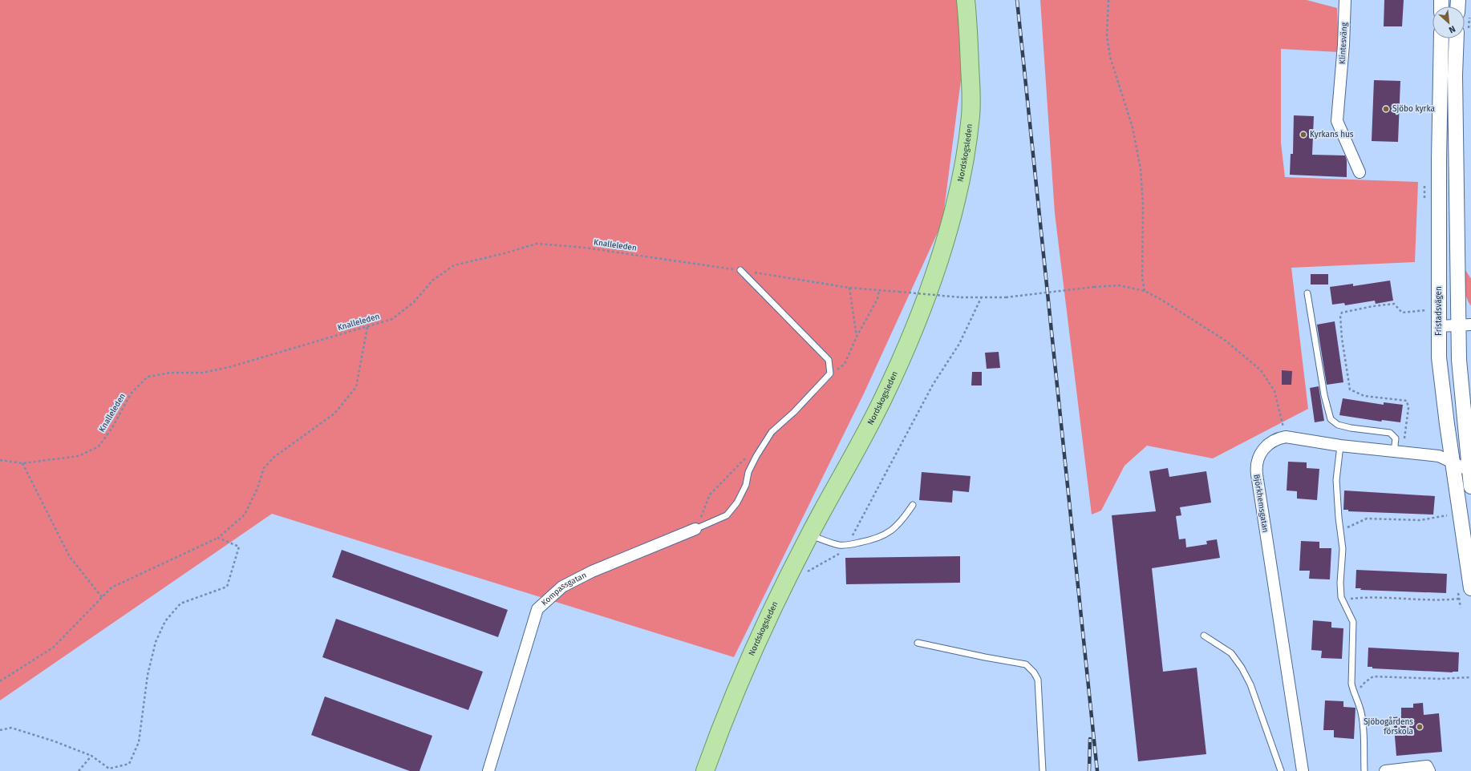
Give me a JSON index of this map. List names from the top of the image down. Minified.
{"streets":{"main road":["Nordskogsleden"],"street":["Klintesväng","Fristadsvägen","Björkhemsgatan","Kompassgatan"],"path":["Knalleleden"]},"crossings":[["Knalleleden","Björkhemsgatan"],["Fristadsvägen","Björkhemsgatan"]],"places":["Sjöbo kyrka","Kyrkans hus","Sjöbogårdens förskola"],"north":"bottom right"}
